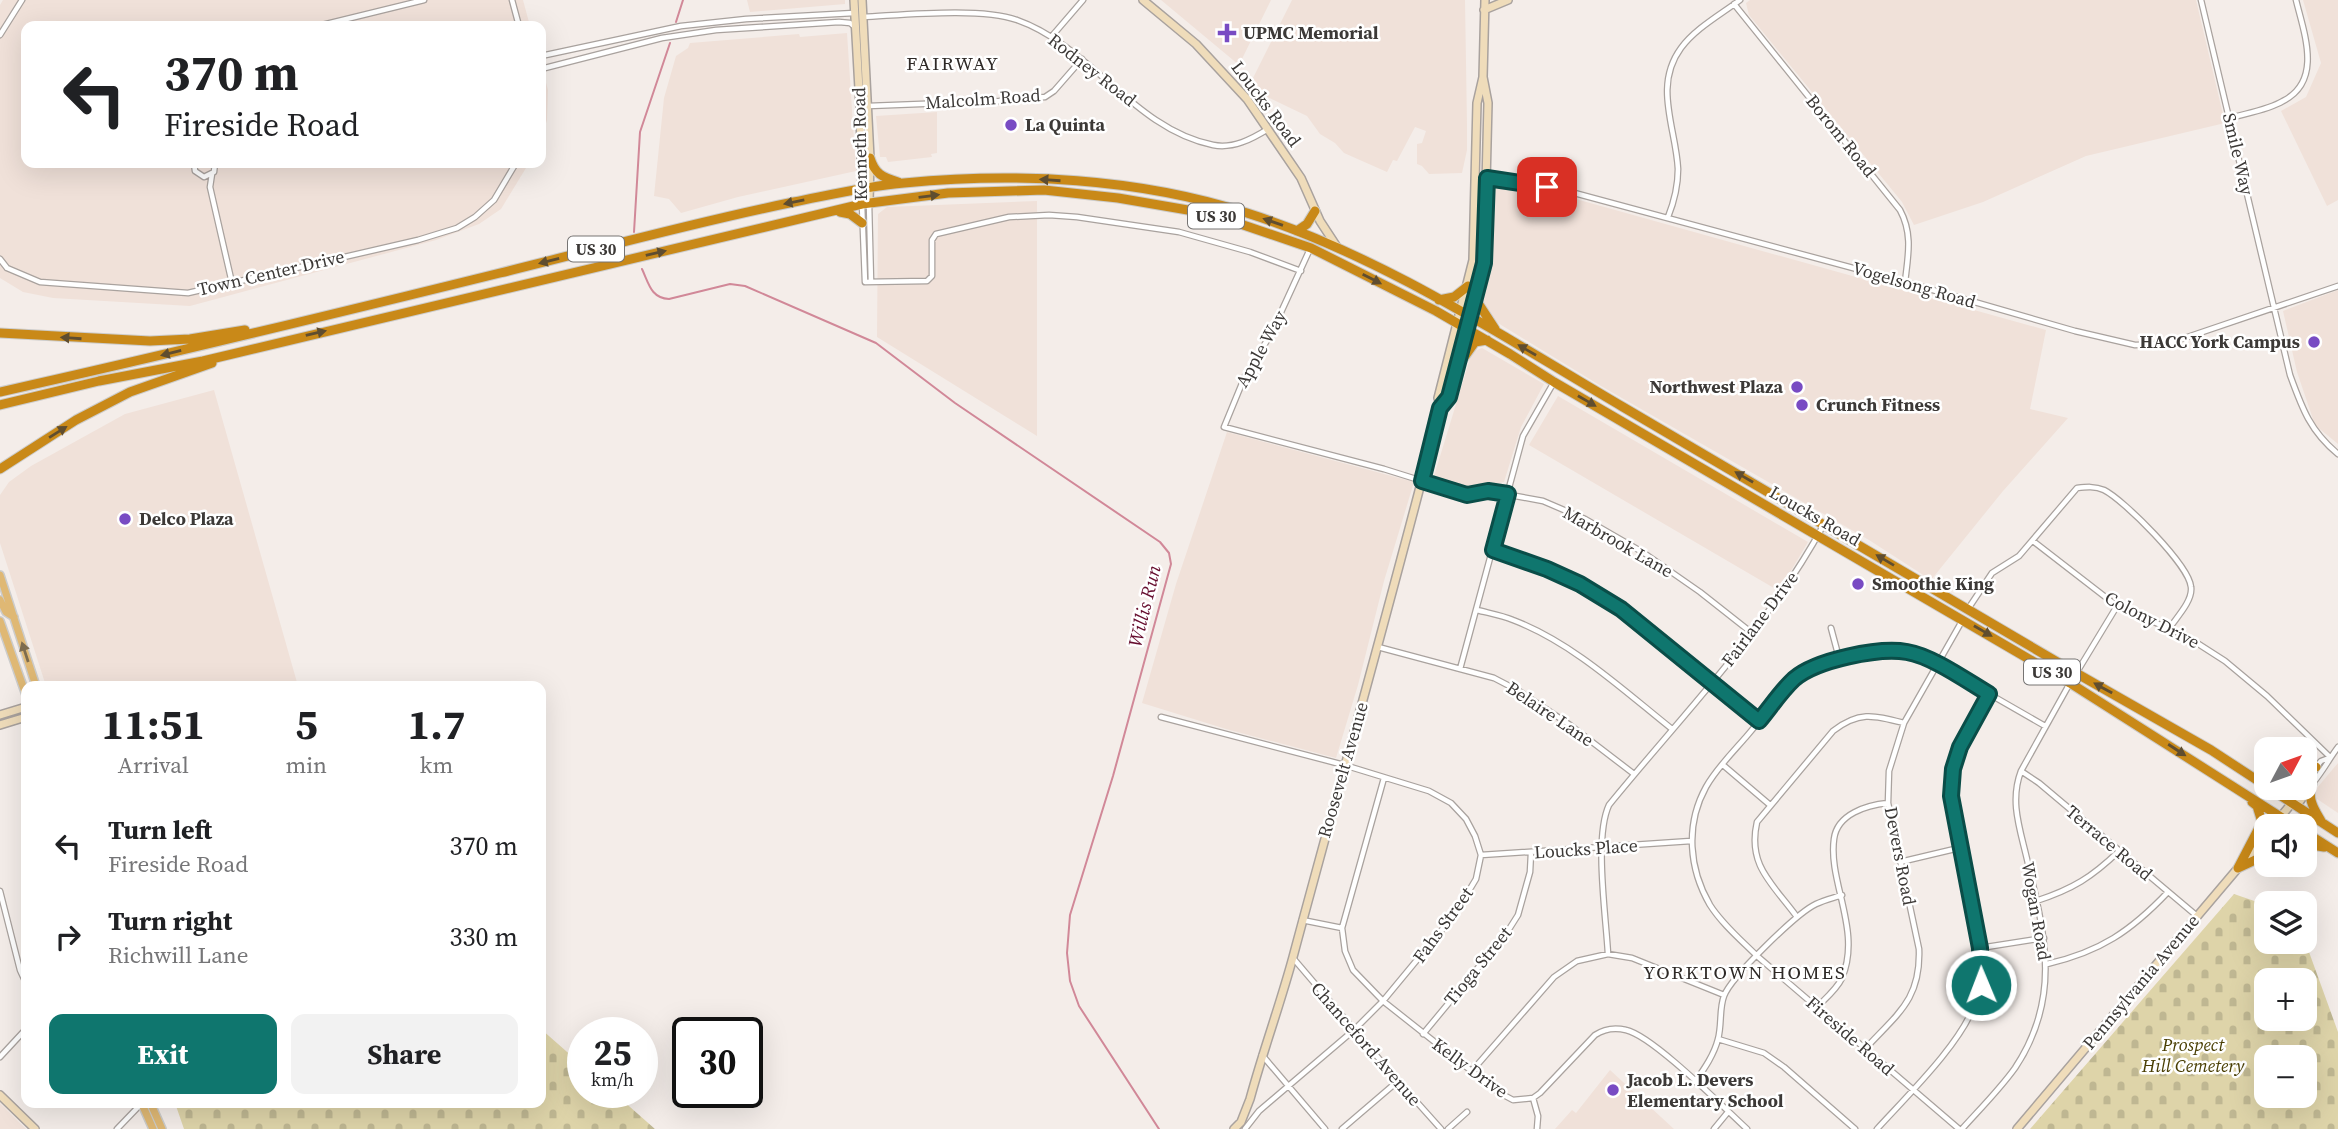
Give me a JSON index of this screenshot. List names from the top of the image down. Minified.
{"streets":{"highway":["Loucks Road","US 30"],"main road":["Kenneth Road","Roosevelt Avenue","Pennsylvania Avenue"],"street":["Rodney Road","Malcolm Road","Borom Road","Smile Way","Town Center Drive","Vogelsong Road","Apple Way","Marbrook Lane","Fairlane Drive","Colony Drive","Belaire Lane","Terrace Road","Loucks Place","Devers Road","Wogan Road","Fahs Street","Tioga Street","Fireside Road","Chanceford Avenue","Kelly Drive"]},"crossings":[["Rodney Road","Malcolm Road"],["Rodney Road","Loucks Road"],["Malcolm Road","Kenneth Road"],["Loucks Road","US 30"],["Loucks Road","Apple Way"],["Loucks Road","Fairlane Drive"],["Loucks Road","Roosevelt Avenue"],["Loucks Road","Devers Road"],["Loucks Road","Wogan Road"],["Borom Road","Vogelsong Road"],["Kenneth Road","US 30"],["Smile Way","Vogelsong Road"],["US 30","Apple Way"],["Vogelsong Road","Roosevelt Avenue"],["Apple Way","Marbrook Lane"],["Marbrook Lane","Fairlane Drive"],["Marbrook Lane","Roosevelt Avenue"],["Fairlane Drive","Belaire Lane"],["Fairlane Drive","Loucks Place"],["Belaire Lane","Roosevelt Avenue"],["Roosevelt Avenue","Chanceford Avenue"],["Terrace Road","Wogan Road"],["Terrace Road","Pennsylvania Avenue"],["Loucks Place","Fahs Street"],["Loucks Place","Tioga Street"],["Loucks Place","Fireside Road"],["Devers Road","Fireside Road"],["Wogan Road","Fireside Road"],["Fahs Street","Chanceford Avenue"],["Fahs Street","Kelly Drive"],["Tioga Street","Kelly Drive"]],"districts":["FAIRWAY","YORKTOWN HOMES"],"water":["Willis Run"],"parks":["Prospect Hill Cemetery"],"places":{"health":["UPMC Memorial"],"other":["La Quinta","HACC York Campus","Northwest Plaza","Crunch Fitness","Delco Plaza","Smoothie King","Jacob L. Devers Elementary School"]},"north":"top right","page":{"turn":["370 m","Fireside Road"],"eta":["11:51","Arrival","5","min","1.7","km"],"map_buttons":["+","−"],"list":[{"name":"Turn left","note":"Fireside Road","value":"370 m"},{"name":"Turn right","note":"Richwill Lane","value":"330 m"}],"buttons":["Exit","Share"],"speed":"25 km/h","limit":"30"}}
